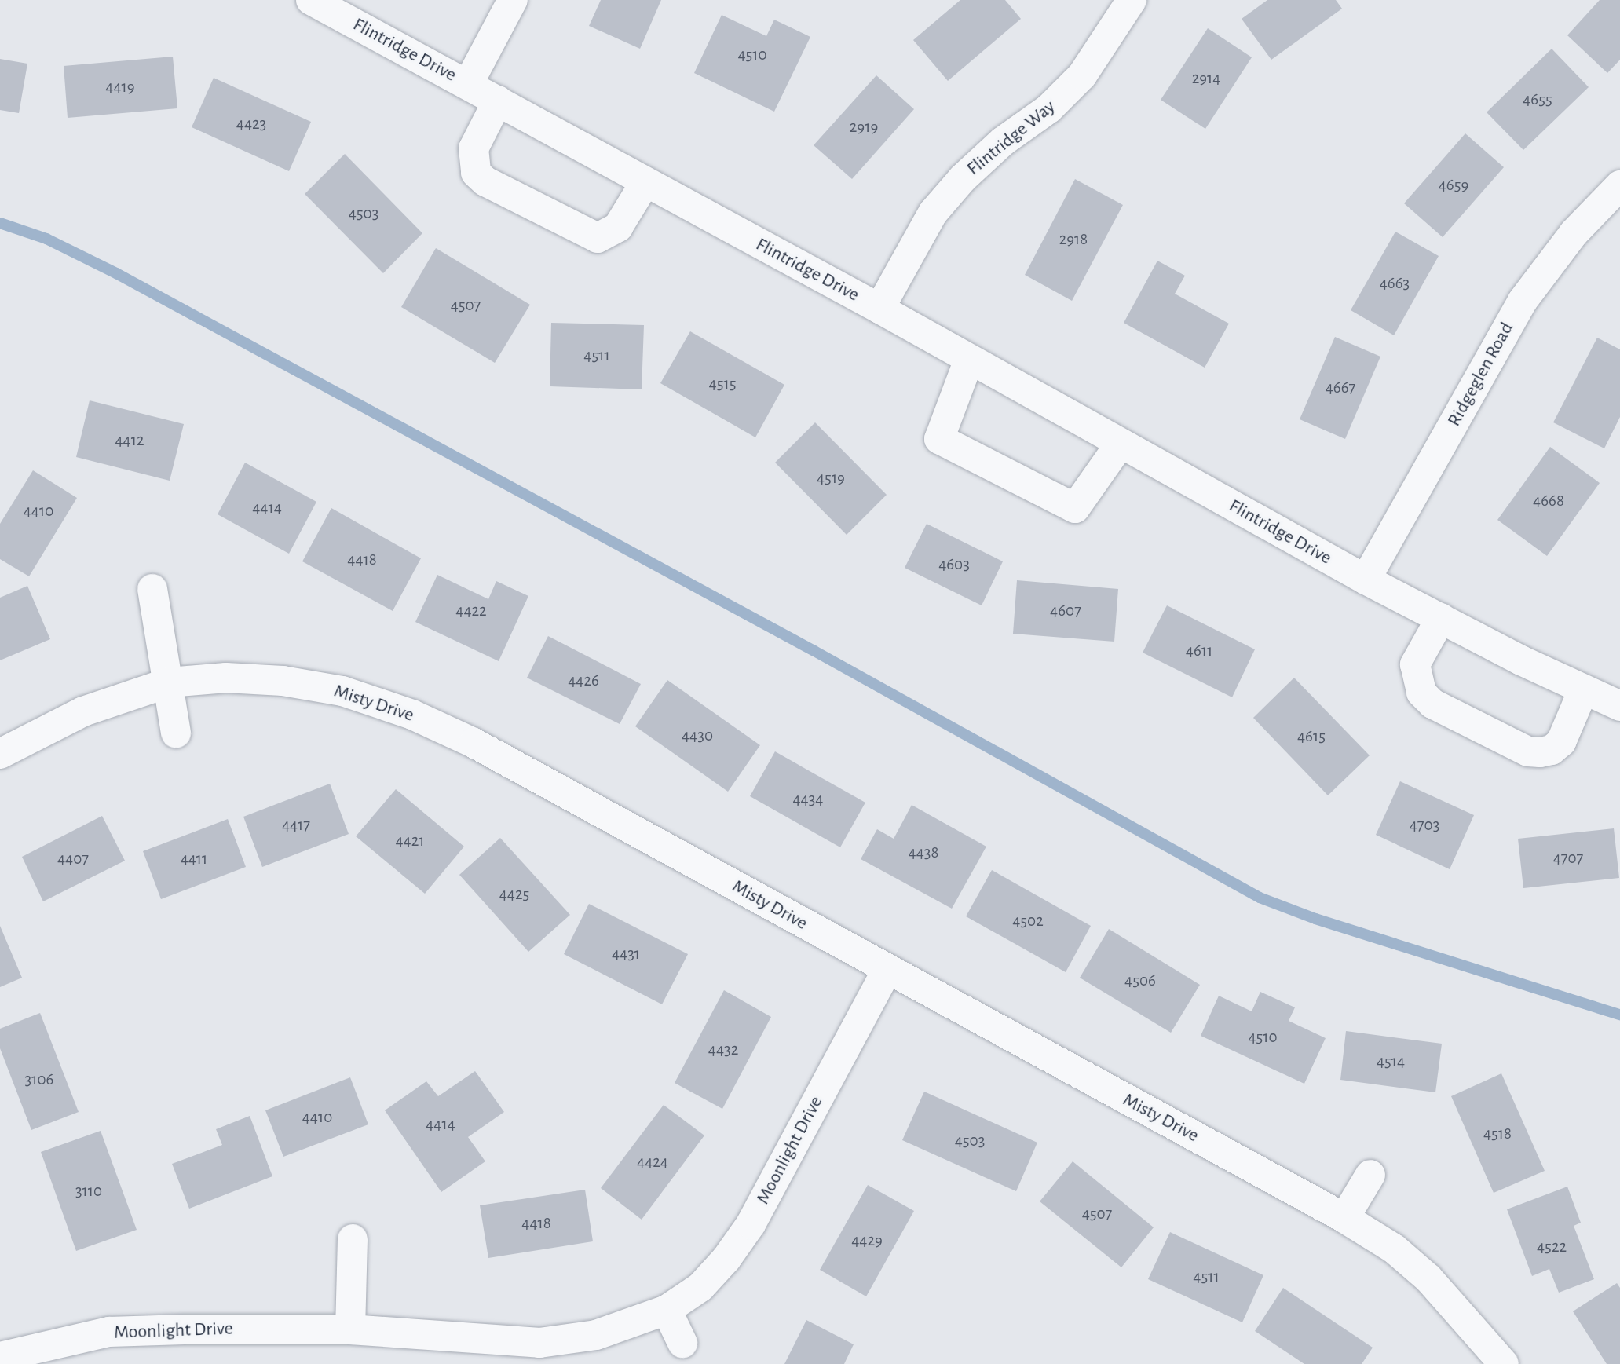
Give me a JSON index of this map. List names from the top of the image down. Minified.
{"streets":{"street":["Flintridge Drive","Flintridge Way","Ridgeglen Road","Misty Drive","Moonlight Drive"]},"crossings":[["Flintridge Drive","Flintridge Way"],["Flintridge Drive","Ridgeglen Road"],["Misty Drive","Moonlight Drive"]],"house_numbers":["4510","2914","4419","4655","4423","2919","4659","4503","2918","4663","4507","4511","4515","4667","4412","4519","4668","4414","4410","4418","4603","4422","4607","4611","4426","4430","4615","4434","4417","4703","4421","4438","4707","4407","4411","4425","4502","4431","4506","4510","4432","4514","3106","4410","4414","4518","4503","4424","3110","4507","4418","4429","4522","4511"]}
